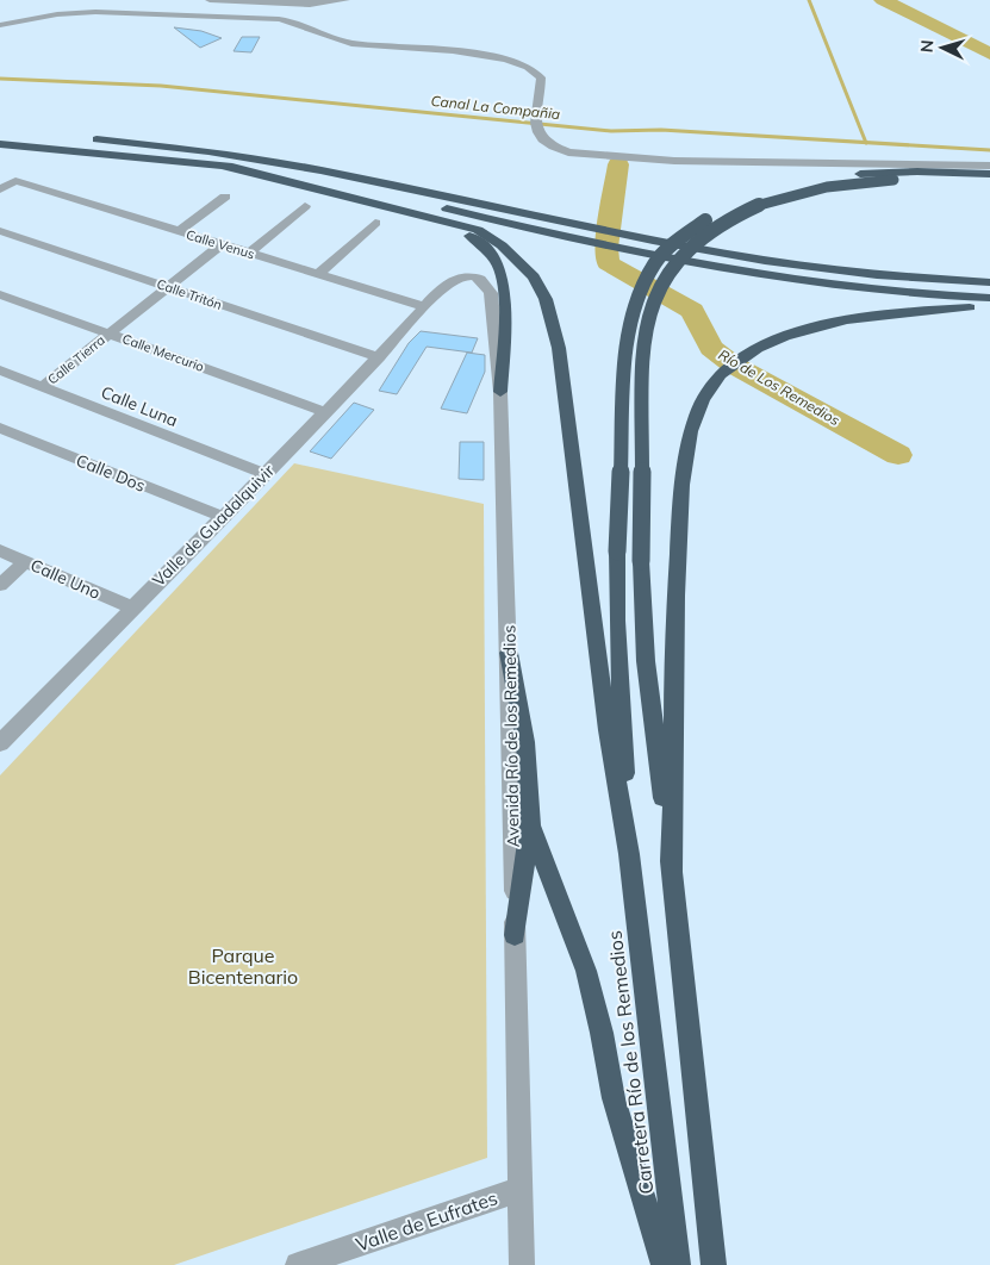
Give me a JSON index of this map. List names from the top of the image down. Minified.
{"streets":{"highway":["Carretera Río de los Remedios"],"street":["Calle Venus","Calle Tritón","Calle Mercurio","Calle Tierra","Calle Luna","Calle Dos","Valle de Guadalquivir","Calle Uno","Avenida Río de los Remedios","Valle de Eufrates"]},"crossings":[["Calle Venus","Calle Tierra"],["Calle Venus","Valle de Guadalquivir"],["Calle Venus","Avenida Río de los Remedios"],["Calle Tritón","Calle Tierra"],["Calle Tritón","Valle de Guadalquivir"],["Calle Mercurio","Calle Tierra"],["Calle Mercurio","Valle de Guadalquivir"],["Calle Tierra","Calle Luna"],["Calle Luna","Valle de Guadalquivir"],["Calle Dos","Valle de Guadalquivir"],["Valle de Guadalquivir","Calle Uno"],["Valle de Guadalquivir","Avenida Río de los Remedios"],["Avenida Río de los Remedios","Valle de Eufrates"]],"water":["Canal La Compañia","Río de Los Remedios"],"parks":["Parque Bicentenario"],"north":"left"}
